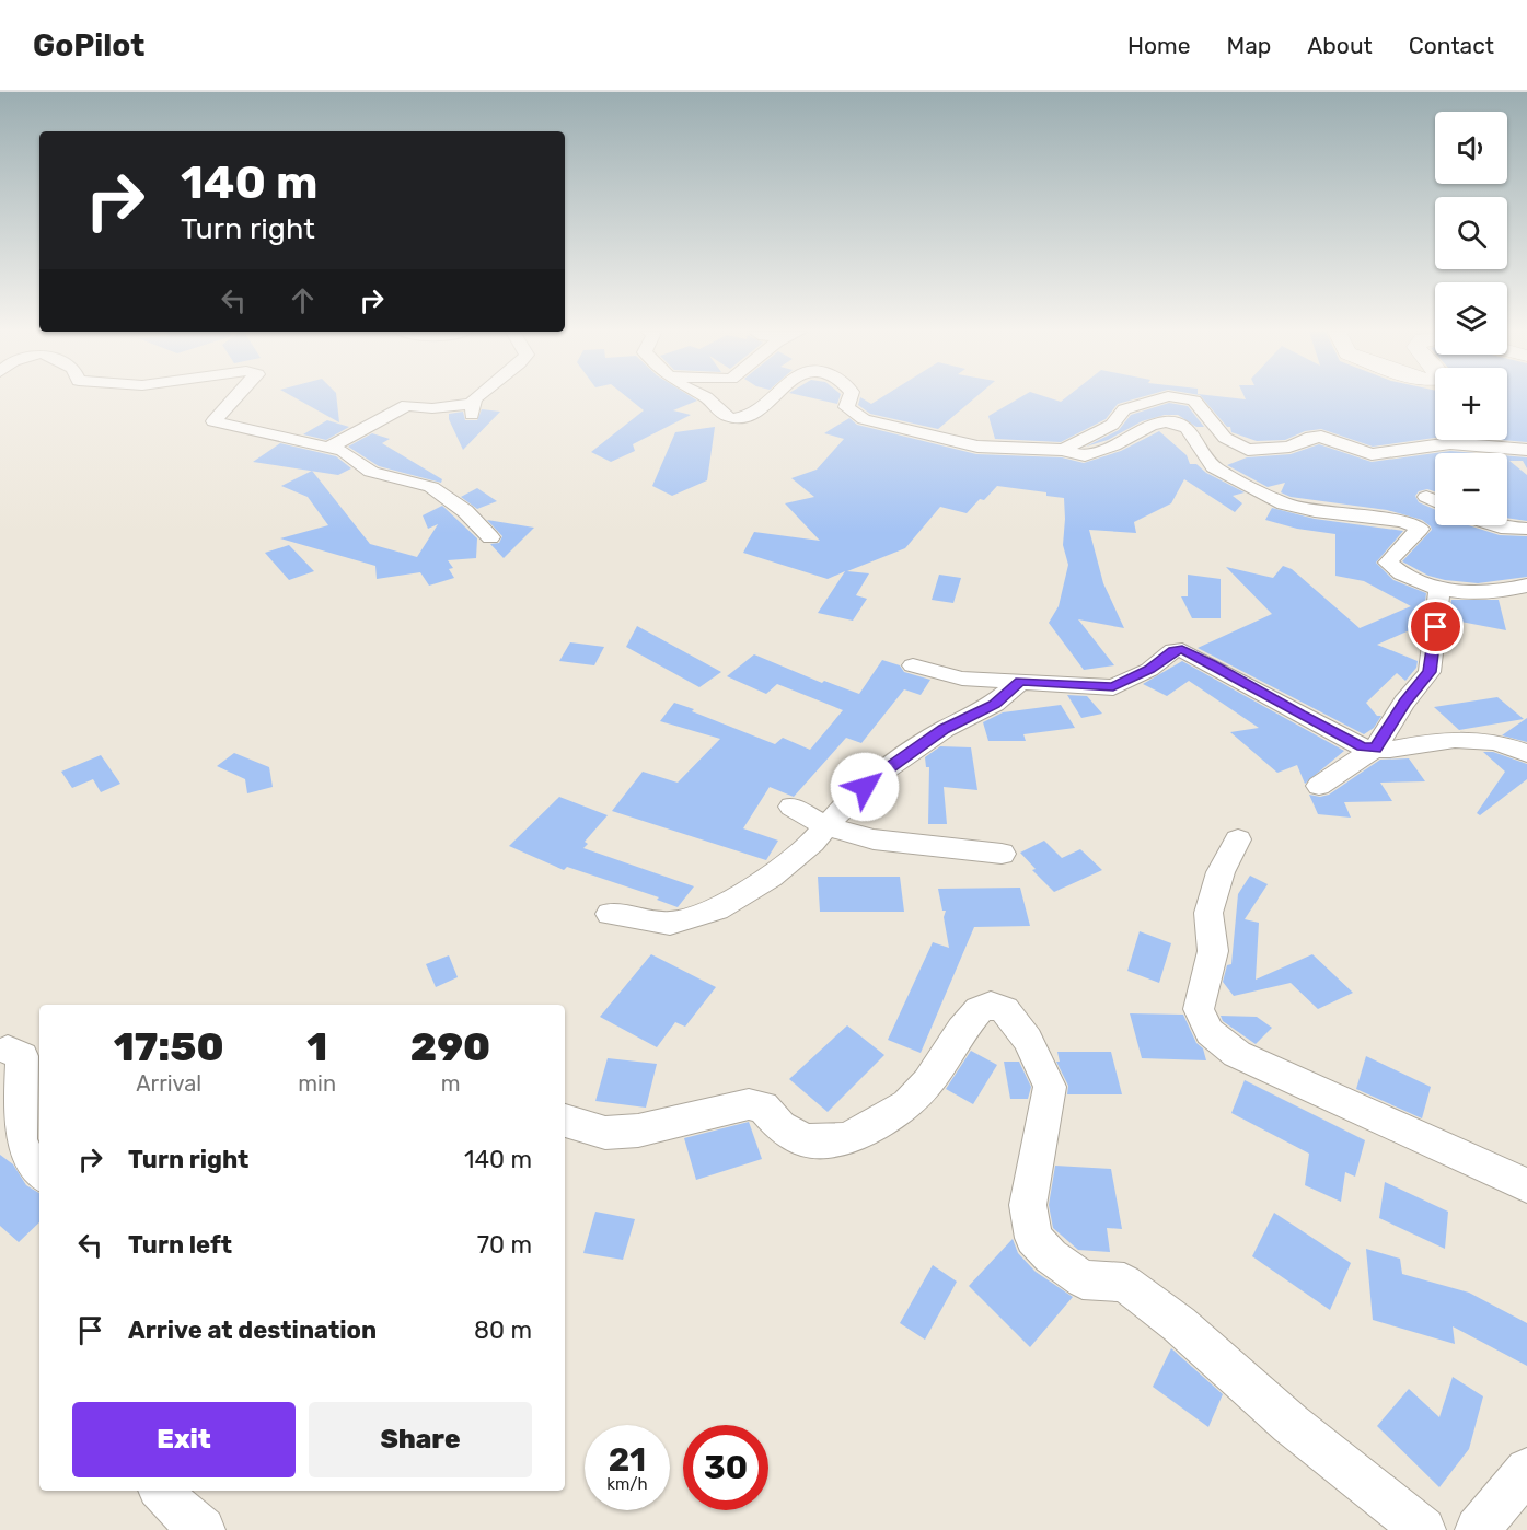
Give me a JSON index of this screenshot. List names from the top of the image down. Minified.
{"page":{"header":"GoPilot","nav":["Home","Map","About","Contact"],"map_buttons":["+","−"],"turn":["140 m","Turn right"],"eta":["17:50","Arrival","1","min","290","m"],"list":[{"name":"Turn right","value":"140 m"},{"name":"Turn left","value":"70 m"},{"name":"Arrive at destination","value":"80 m"}],"buttons":["Exit","Share"],"speed":"21 km/h","limit":"30"}}
